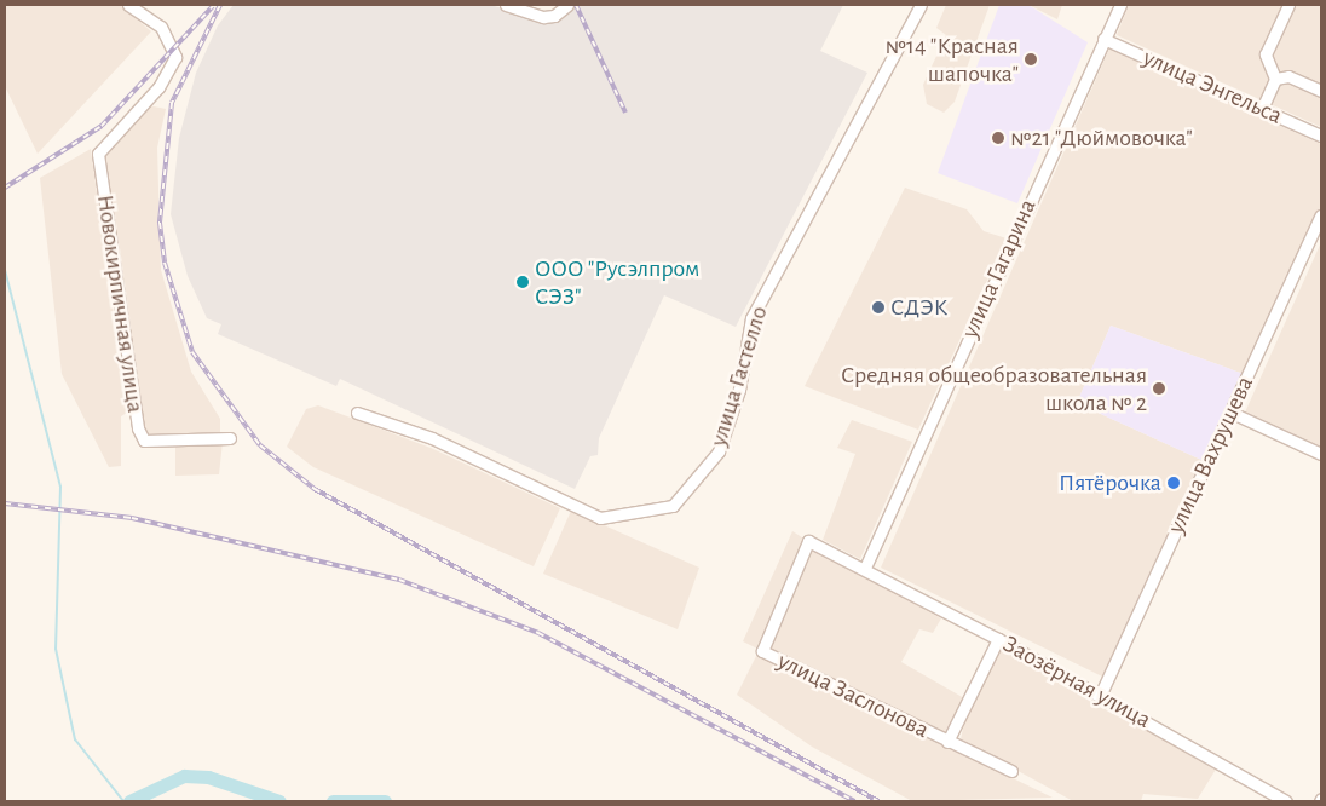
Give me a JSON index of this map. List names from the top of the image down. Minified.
{"streets":{"street":["улица Энгельса","улица Гагарина","Новокирпичная улица","улица Гастелло","улица Вахрушева","Заозёрная улица","улица Заслонова"]},"crossings":[["улица Энгельса","улица Гагарина"],["улица Гагарина","Заозёрная улица"],["улица Гагарина","улица Заслонова"],["улица Вахрушева","Заозёрная улица"],["Заозёрная улица","улица Заслонова"]],"places":["№14 \"Красная шапочка\"","№21 \"Дюймовочка\"","ООО \"Русэлпром СЭЗ\"","СДЭК","Средняя общеобразовательная школа № 2","Пятёрочка"]}
